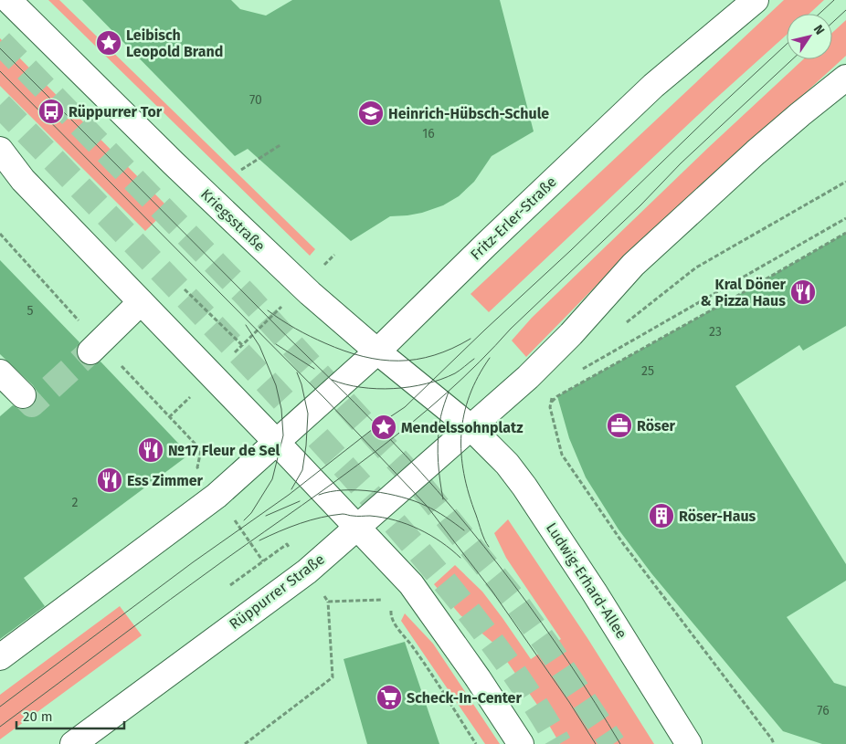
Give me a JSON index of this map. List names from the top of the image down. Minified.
{"streets":{"main road":["Fritz-Erler-Straße","Kriegsstraße","Ludwig-Erhard-Allee","Rüppurrer Straße"]},"crossings":[["Fritz-Erler-Straße","Kriegsstraße"],["Kriegsstraße","Ludwig-Erhard-Allee"],["Kriegsstraße","Rüppurrer Straße"],["Ludwig-Erhard-Allee","Rüppurrer Straße"]],"places":{"place":["Leibisch Leopold Brand","Mendelssohnplatz"],"bus stop":["Rüppurrer Tor"],"school or university":["Heinrich-Hübsch-Schule"],"restaurant":["Kral Döner & Pizza Haus","№17 Fleur de Sel","Ess Zimmer"],"office":["Röser"],"building":["Röser-Haus"],"supermarket":["Scheck-In-Center"]},"house_numbers":["70","16","5","23","25","2","76"],"scale_bar":"20 m","north":"top right"}
